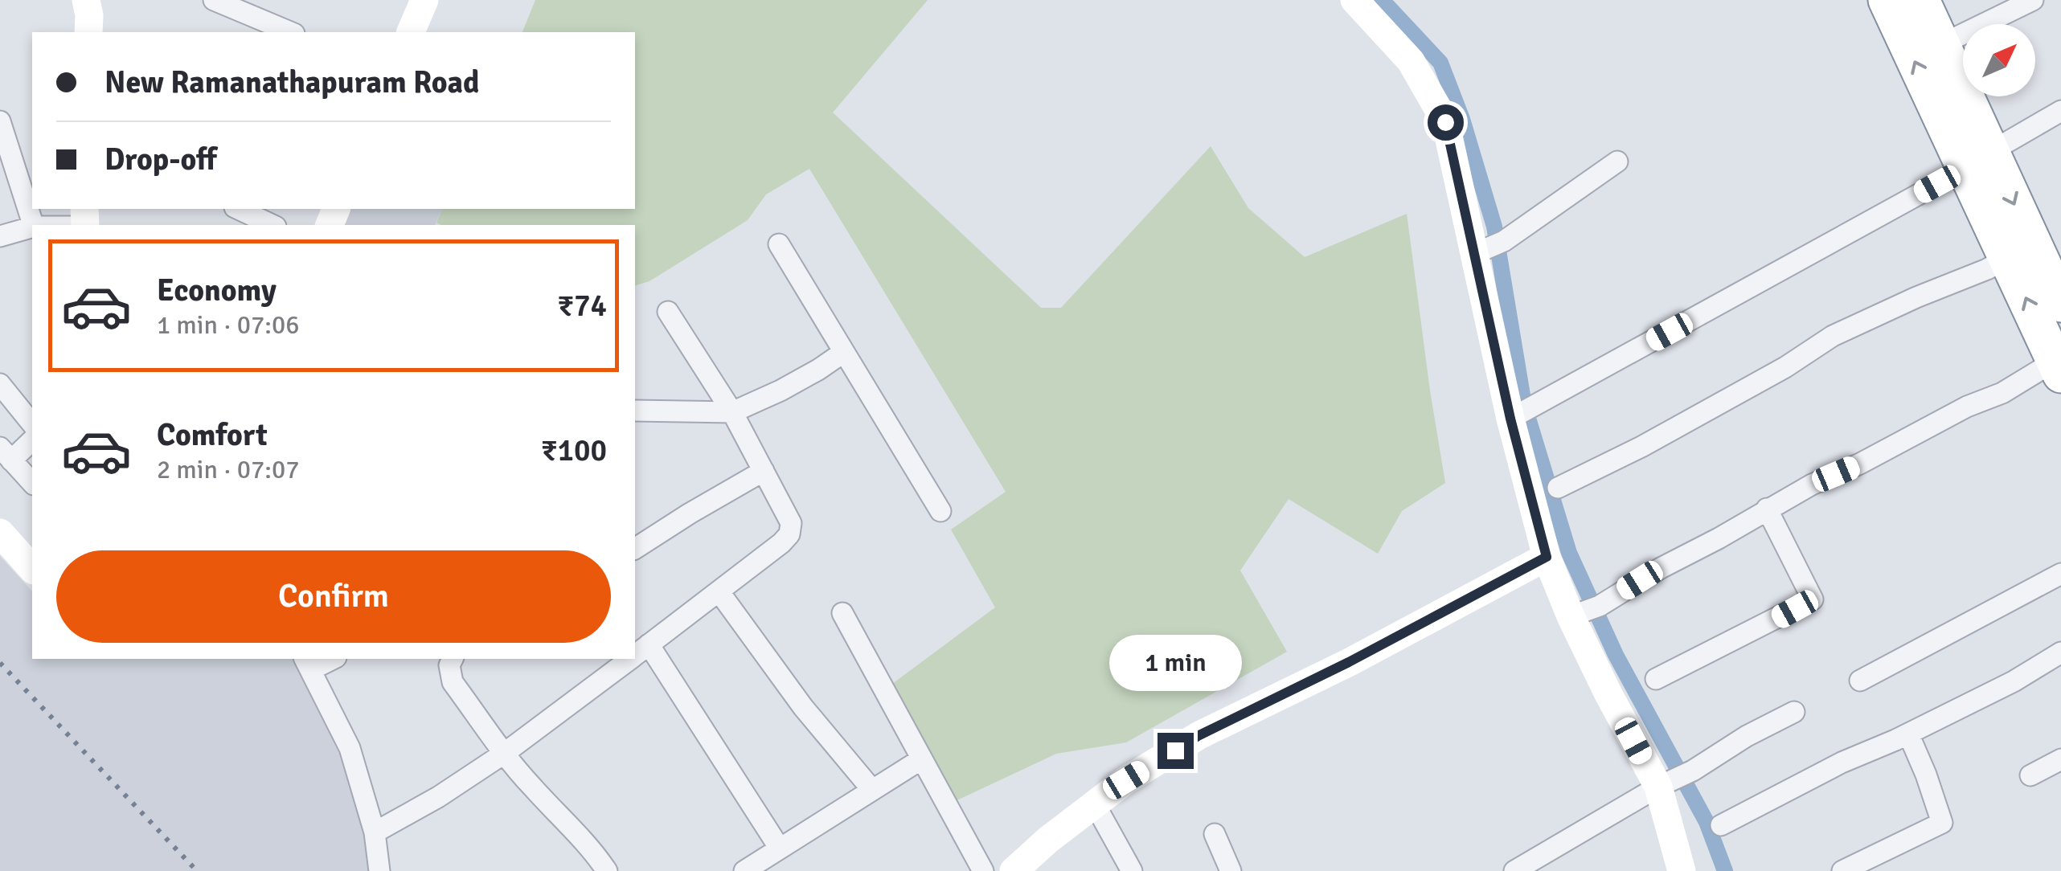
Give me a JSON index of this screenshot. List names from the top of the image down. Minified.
{"north":"top right","page":{"banner":["New Ramanathapuram Road","Drop-off"],"list":[{"name":"Economy","note":"1 min · 07:06","value":"₹74"},{"name":"Comfort","note":"2 min · 07:07","value":"₹100"}],"buttons":"Confirm","bubble":"1 min"}}
